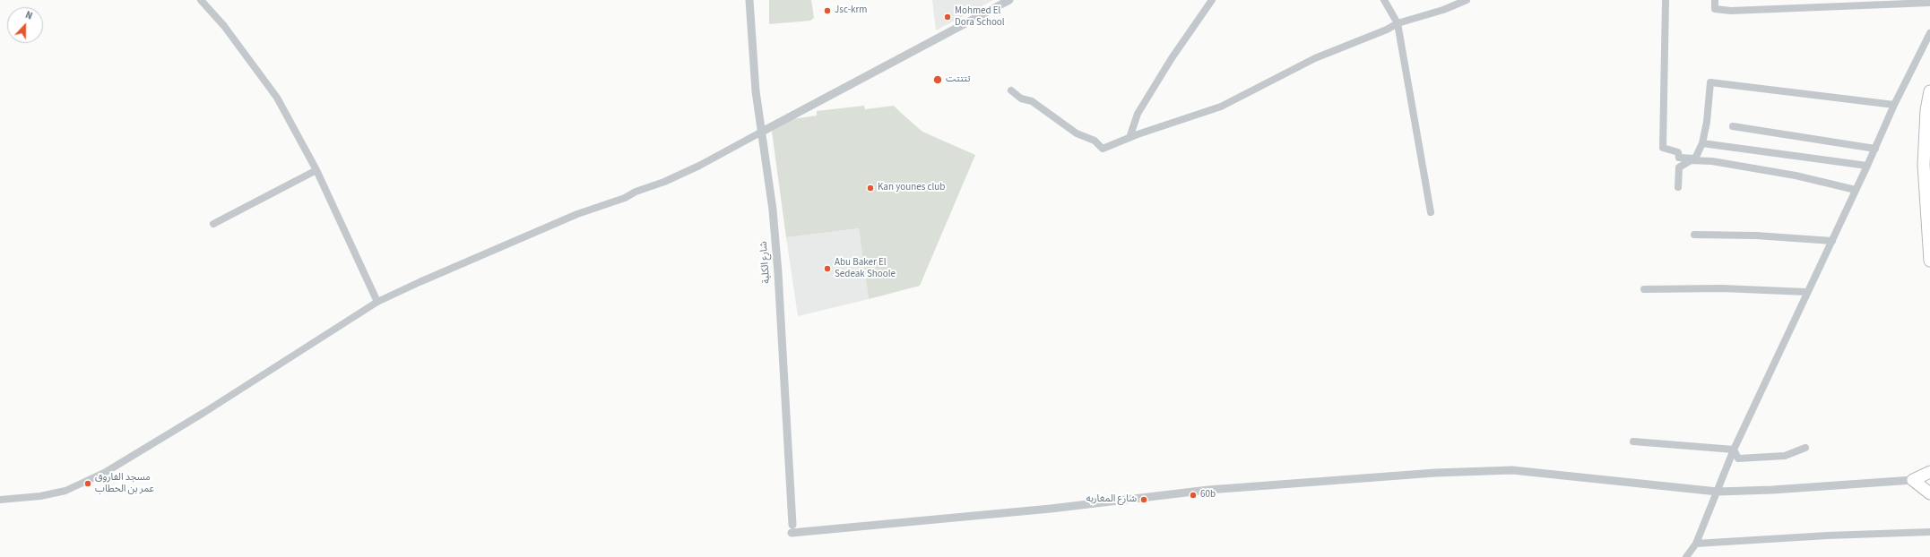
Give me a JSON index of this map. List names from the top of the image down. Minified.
{"streets":{"street":["شارع الكلية"]},"places":["Jsc-krm","Mohmed El Dora School","تتتتت","Kan younes club","Abu Baker El Sedeak Shoole","مسجد الفاروق عمر بن الخطاب","60b","شارع المغاربه"],"north":"top"}
